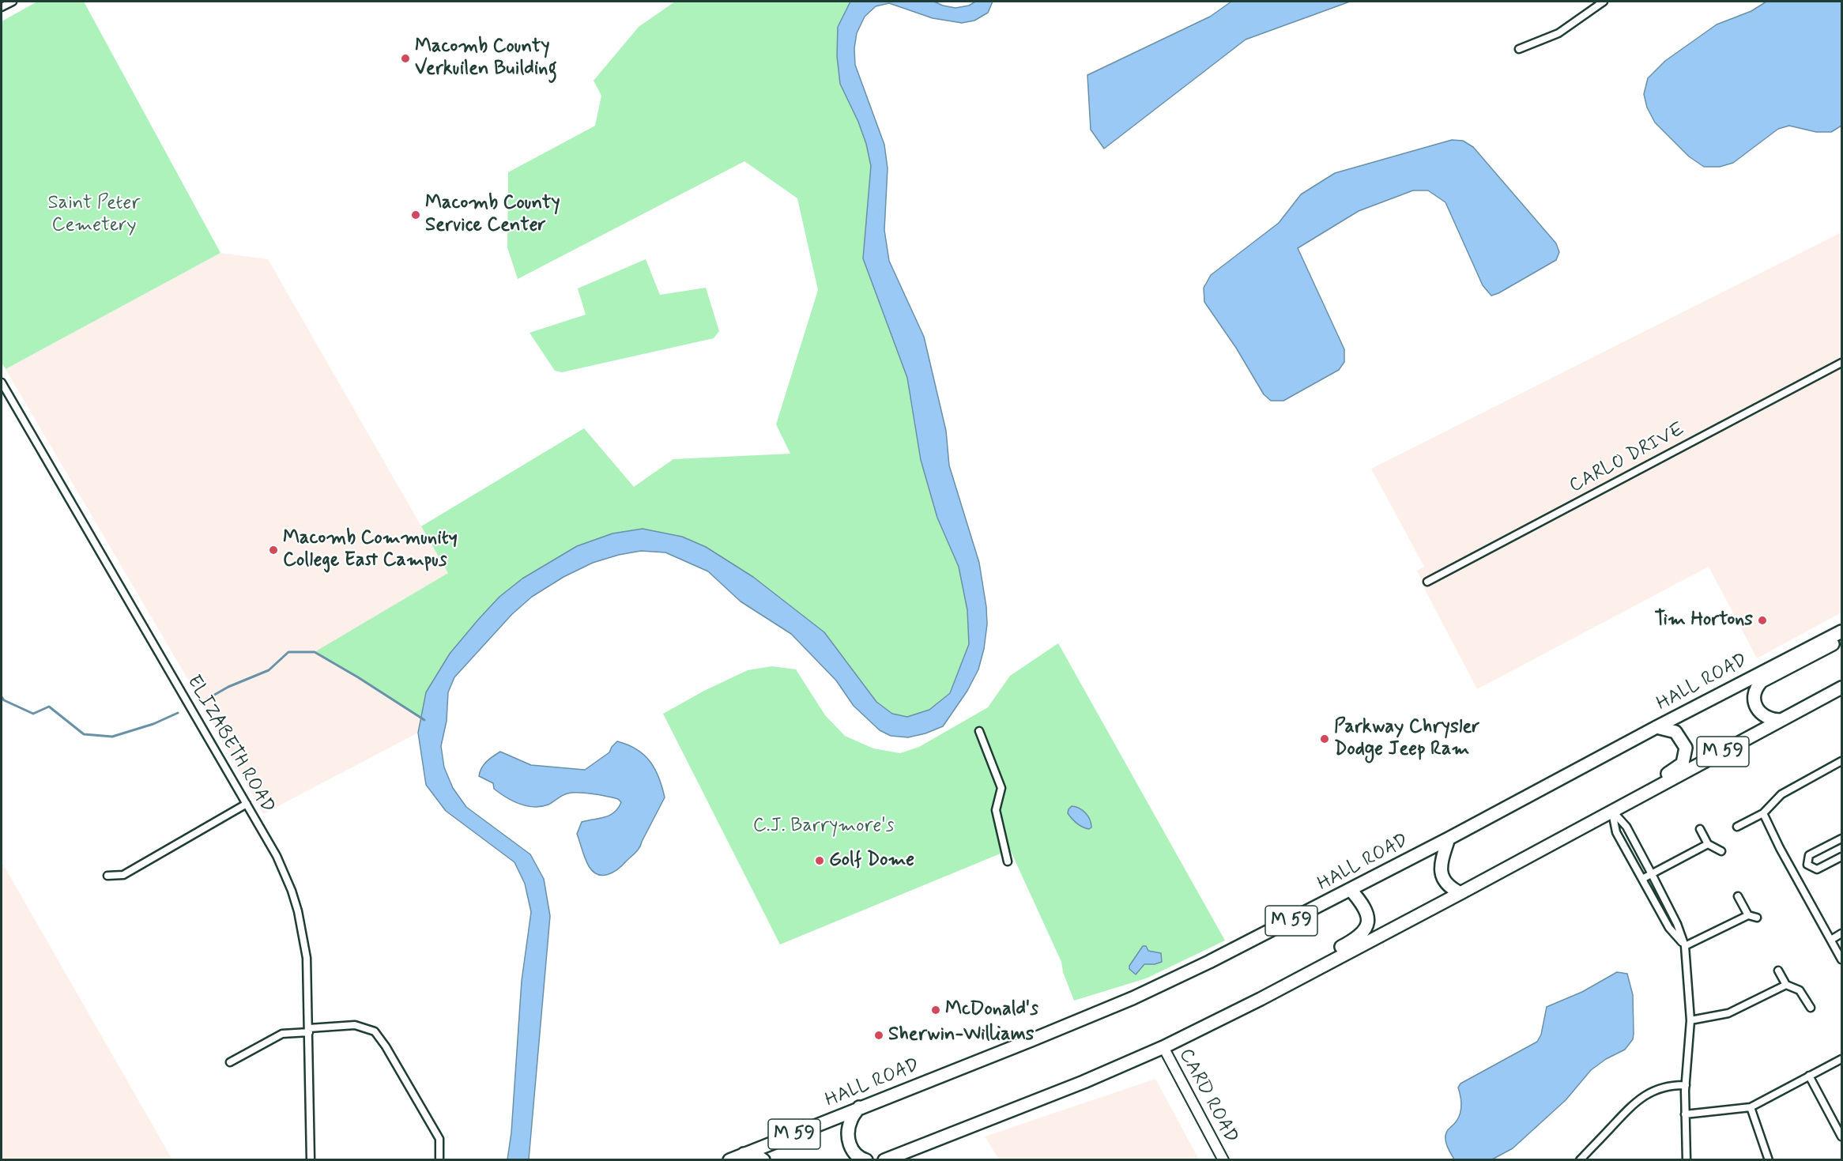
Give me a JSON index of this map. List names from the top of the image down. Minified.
{"streets":{"highway":["HALL ROAD","M 59"],"street":["CARLO DRIVE","ELIZABETH ROAD","CARD ROAD"]},"crossings":[["M 59","CARD ROAD"]],"parks":["Saint Peter Cemetery","C.J. Barrymore's"],"places":["Macomb County Verkuilen Building","Macomb County Service Center","Macomb Community College East Campus","Tim Hortons","Parkway Chrysler Dodge Jeep Ram","Golf Dome","McDonald's","Sherwin-Williams"]}
